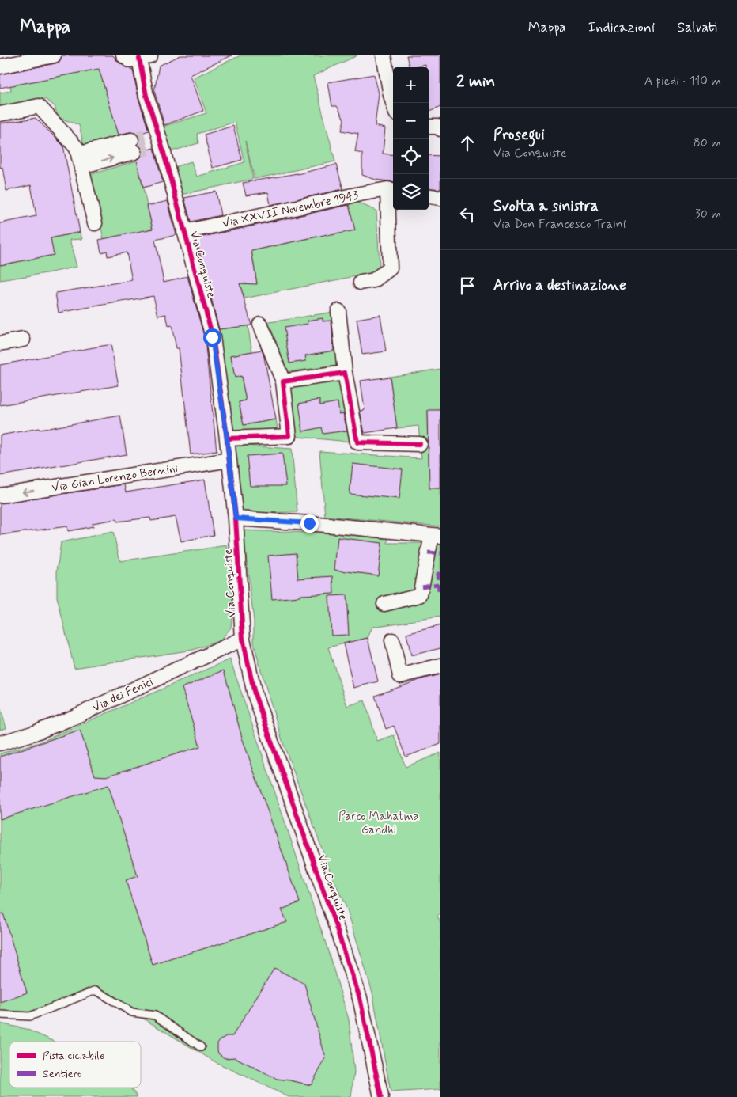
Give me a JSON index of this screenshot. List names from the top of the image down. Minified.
{"streets":{"street":["Via XXVII Novembre 1943","Via Conquiste","Via Gian Lorenzo Bernini","Via dei Fenici"]},"crossings":[["Via XXVII Novembre 1943","Via Conquiste"],["Via Conquiste","Via Gian Lorenzo Bernini"],["Via Conquiste","Via dei Fenici"]],"one_way":["Via Gian Lorenzo Bernini"],"parks":["Parco Mahatma Gandhi"],"legend":["Pista ciclabile","Sentiero"],"page":{"header":"Mappa","nav":["Mappa","Indicazioni","Salvati"],"heading":["2 min","A piedi · 110 m"],"map_buttons":["+","−"],"list":[["Prosegui","Via Conquiste","80 m"],["Svolta a sinistra","Via Don Francesco Traini","30 m"],"Arrivo a destinazione"]}}
